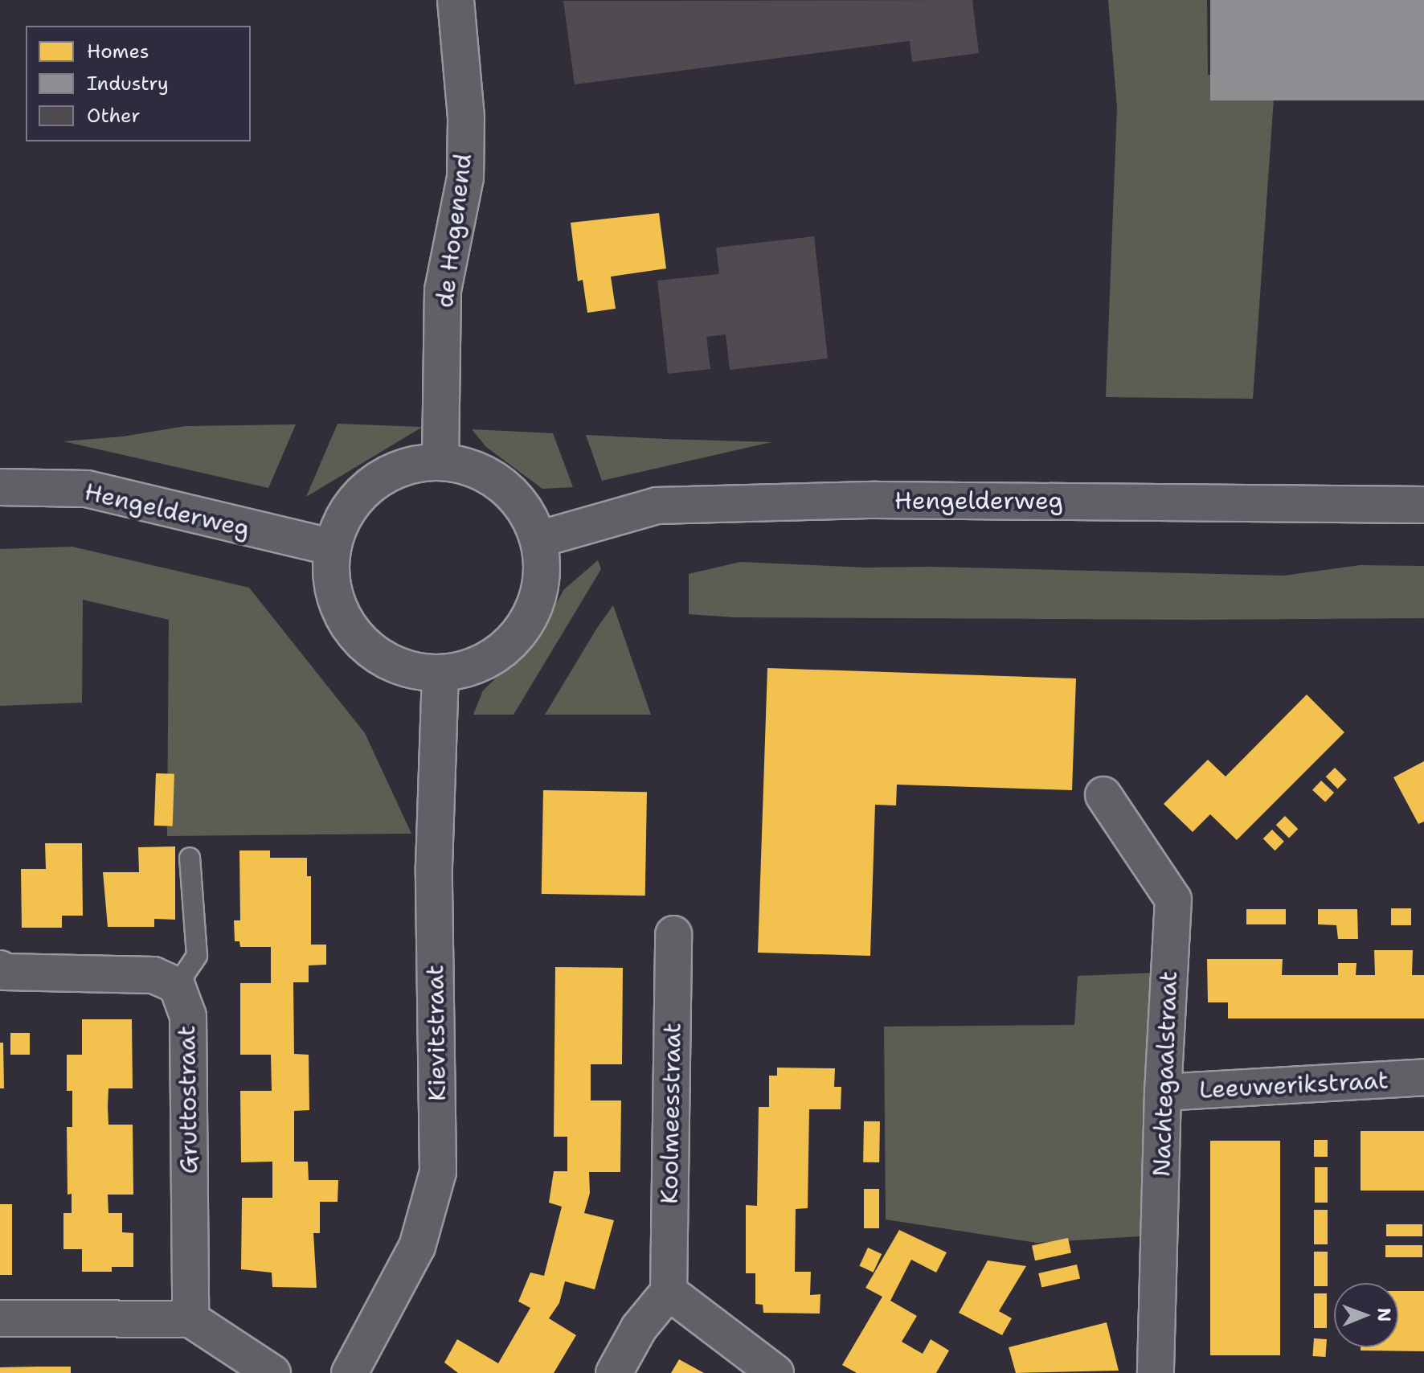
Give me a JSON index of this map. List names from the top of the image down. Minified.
{"streets":{"street":["de Hogenend","Hengelderweg","Kievitstraat","Nachtegaalstraat","Leeuwerikstraat","Gruttostraat","Koolmeesstraat"]},"crossings":[["de Hogenend","Hengelderweg"],["de Hogenend","Kievitstraat"],["Hengelderweg","Kievitstraat"],["Nachtegaalstraat","Leeuwerikstraat"]],"legend":["Homes","Industry","Other"],"north":"right"}
